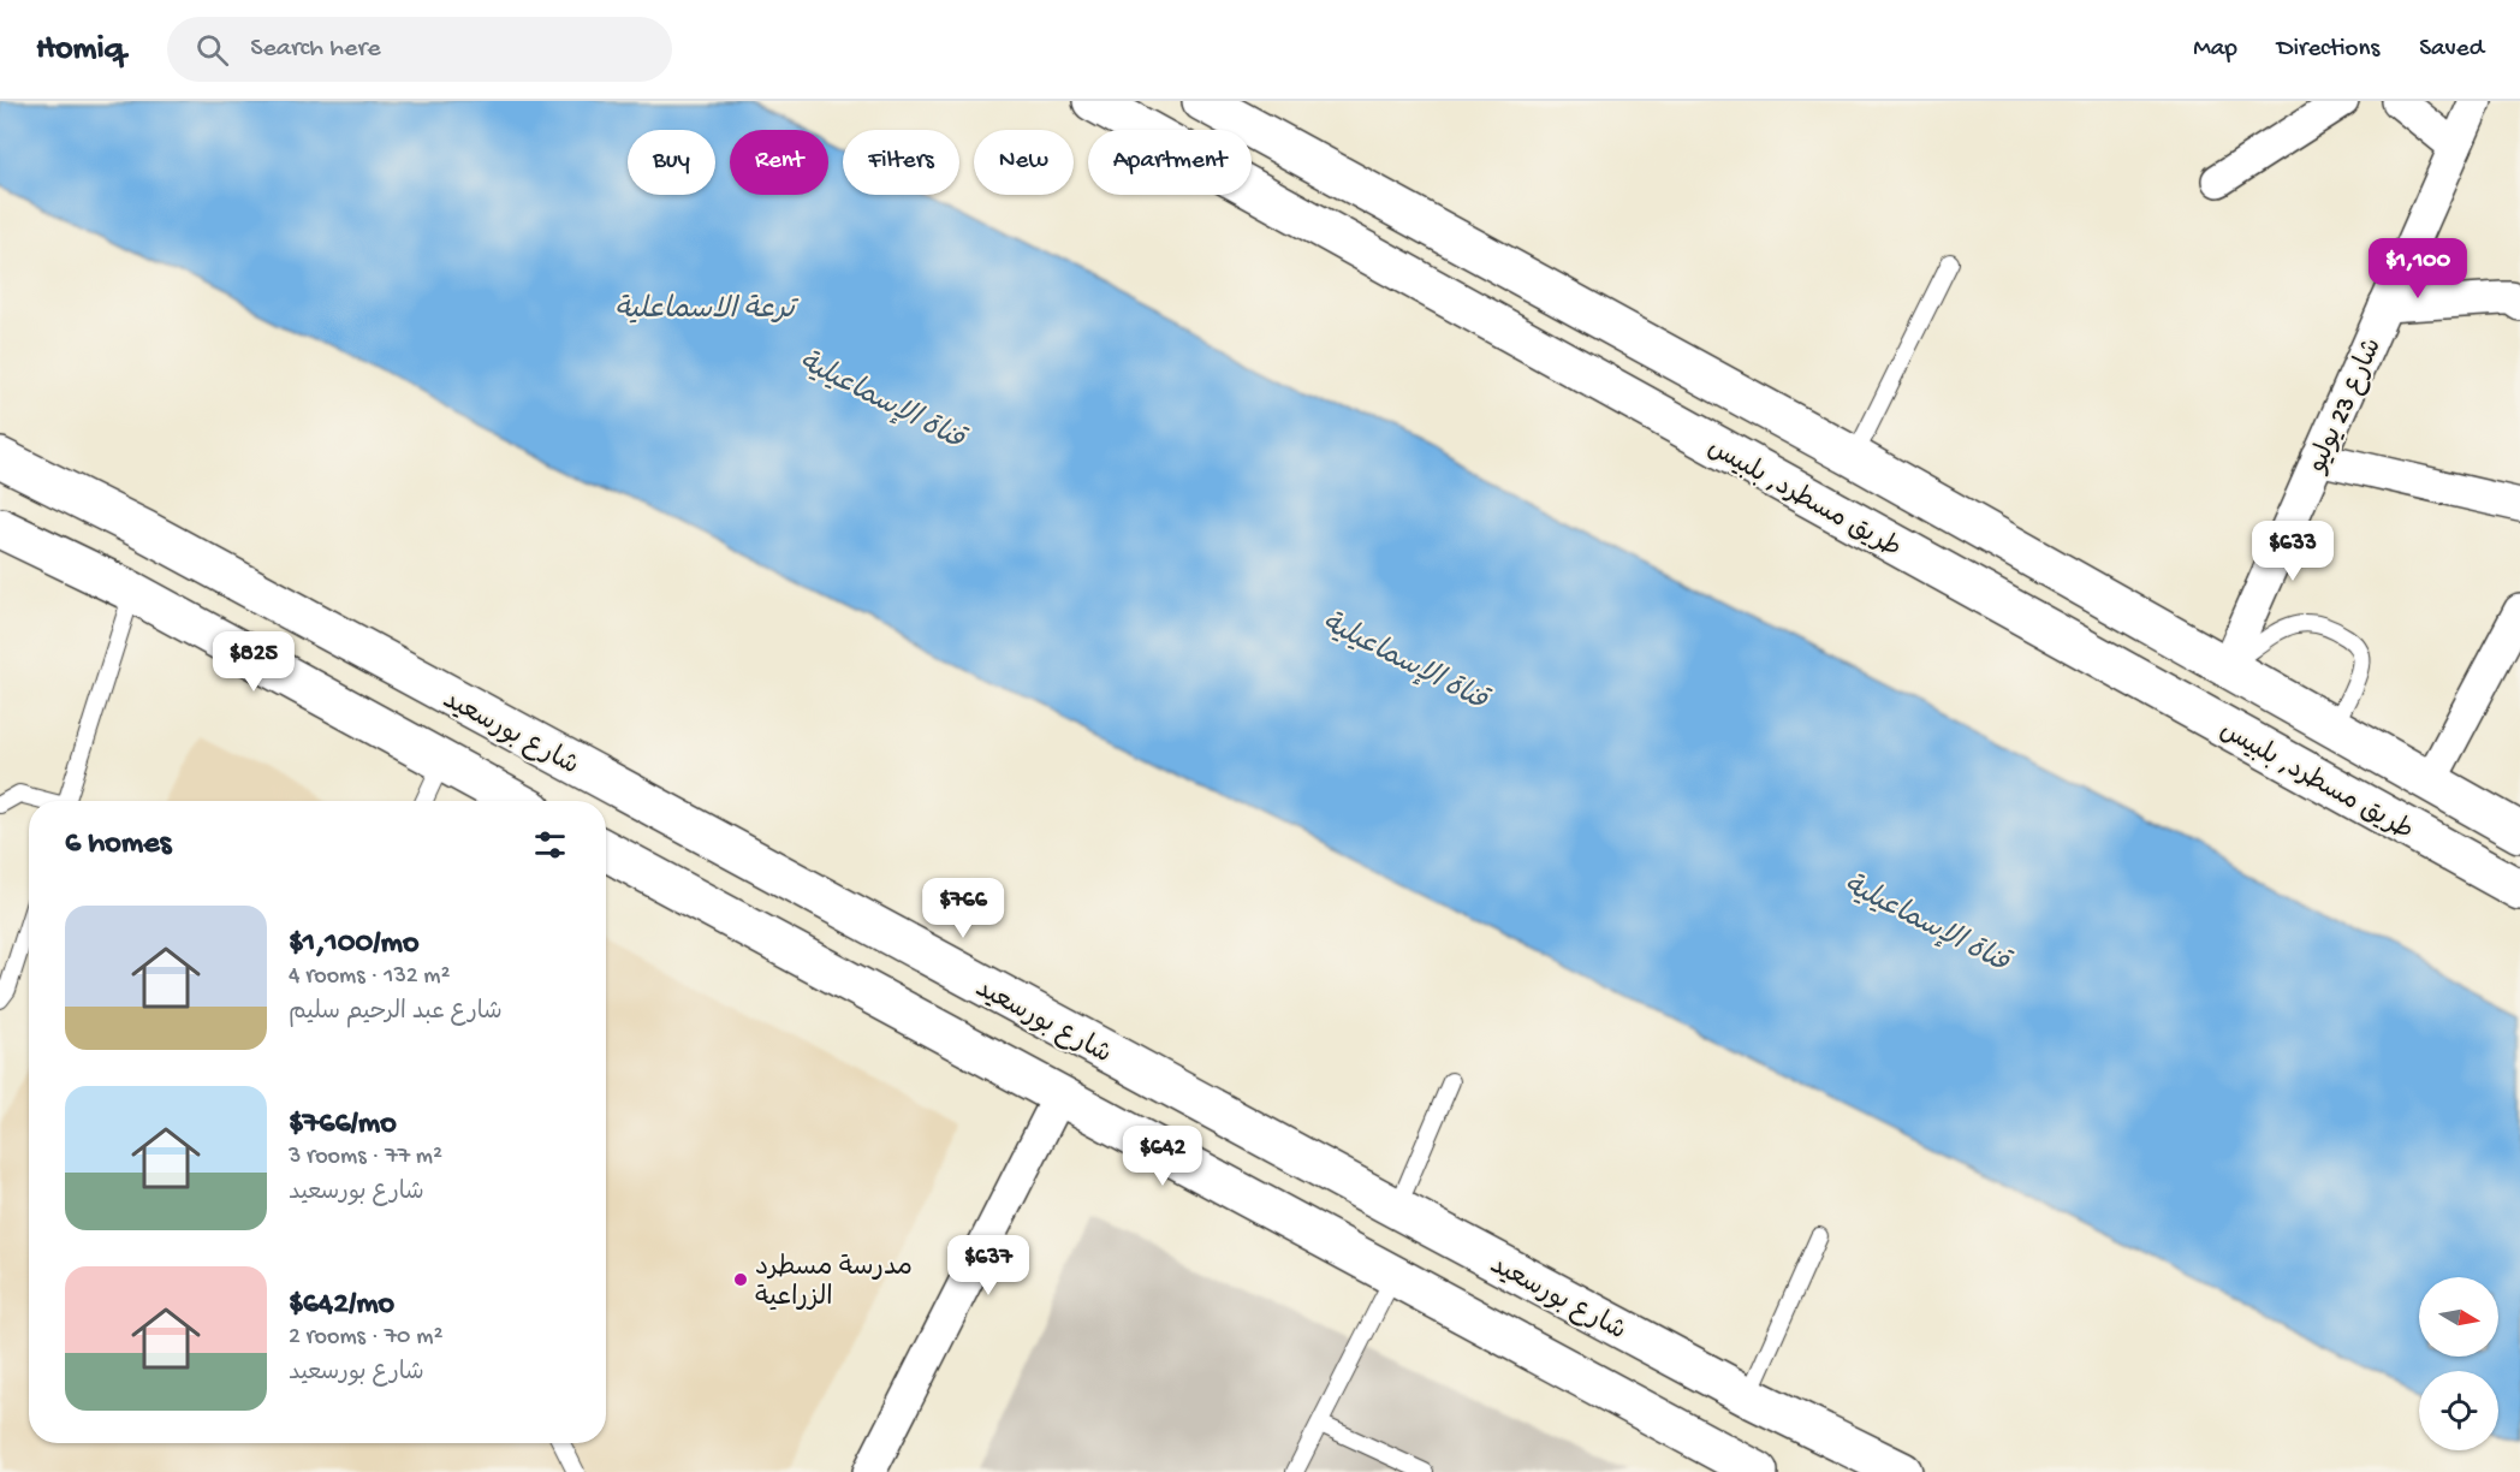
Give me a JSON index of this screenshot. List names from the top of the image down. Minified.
{"streets":{"main road":["طريق مسطرد, بلبيس","شارع بورسعيد"],"street":["شارع 23 يوليو"]},"crossings":[["شارع 23 يوليو","طريق مسطرد, بلبيس"]],"water":["ترعة الاسماعلية","قناة الإسماعيلية"],"places":["مدرسة مسطرد الزراعية"],"north":"right","page":{"header":"Homiq","search":"Search here","nav":["Map","Directions","Saved"],"chip":["Buy","Rent","Filters","New","Apartment"],"price":["$1,100","$633","$825","$766","$642","$637"],"heading":"6 homes","list":[{"name":"$1,100/mo","note":"4 rooms · 132 m² · شارع عبد الرحيم سليم"},{"name":"$766/mo","note":"3 rooms · 77 m² · شارع بورسعيد"},{"name":"$642/mo","note":"2 rooms · 70 m² · شارع بورسعيد"}]}}
